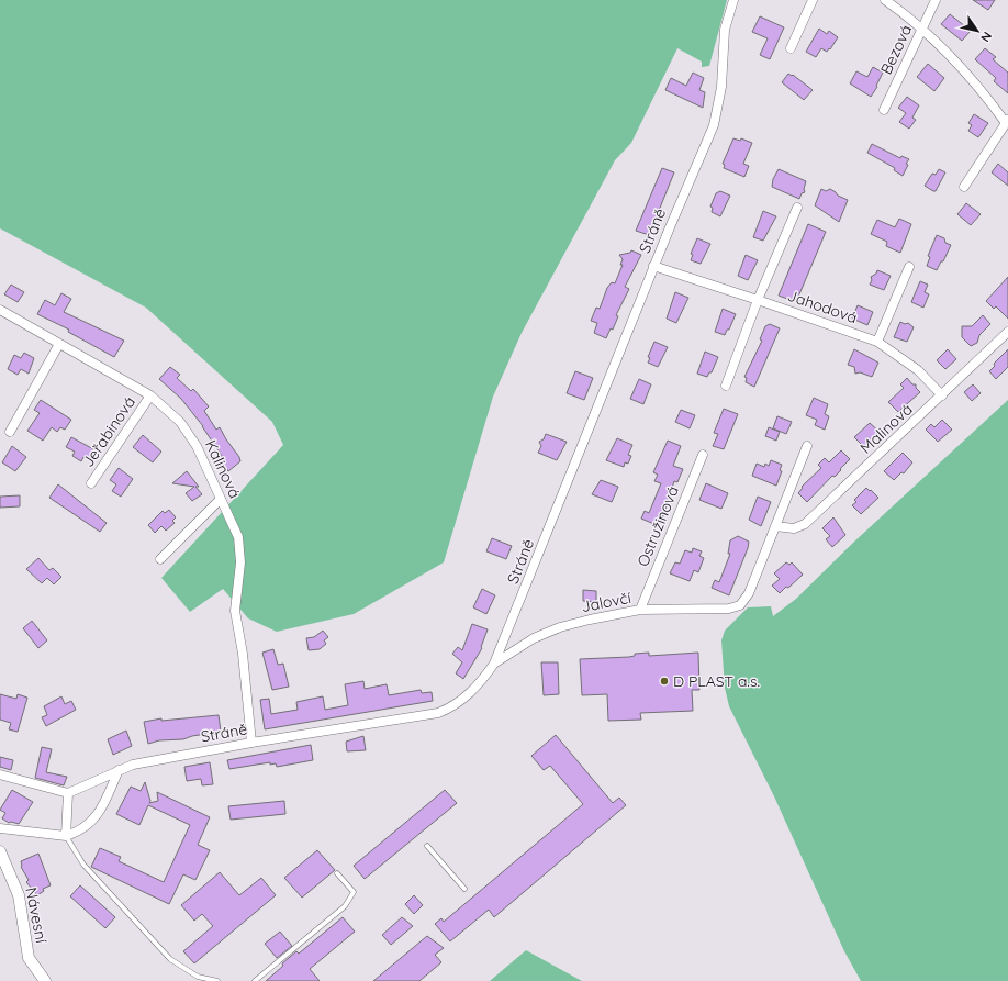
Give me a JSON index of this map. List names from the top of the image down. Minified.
{"streets":{"street":["Bezová","Stráně","Jahodová","Malinová","Jeřabinová","Kalinová","Ostružinová","Jalovčí","Návesní"]},"crossings":[["Stráně","Jahodová"],["Stráně","Kalinová"],["Stráně","Jalovčí"],["Jahodová","Malinová"],["Malinová","Jalovčí"],["Jeřabinová","Kalinová"],["Ostružinová","Jalovčí"]],"places":["D PLAST a.s."],"north":"bottom right"}
